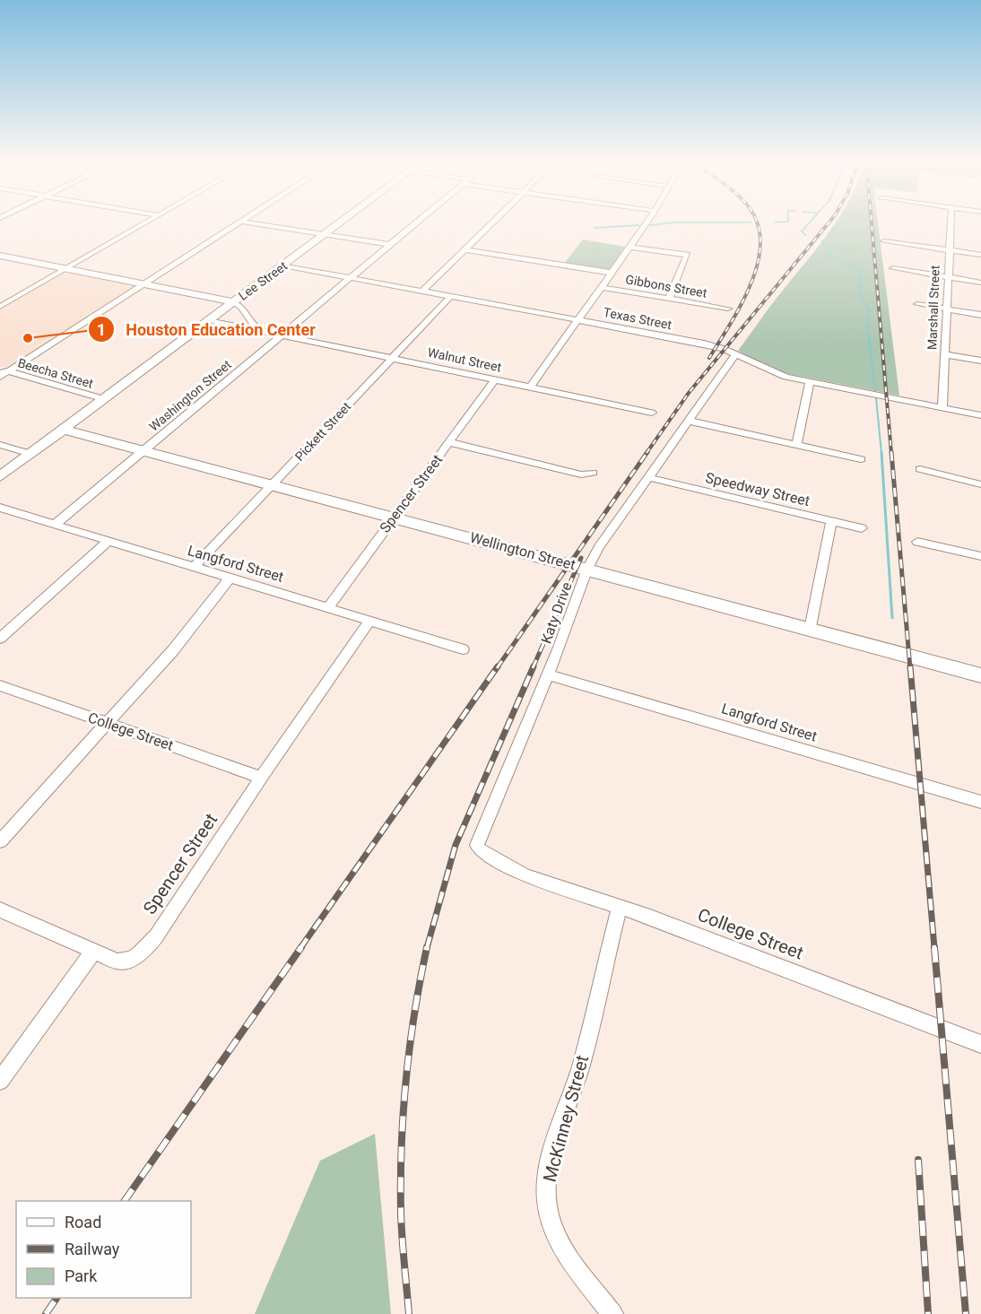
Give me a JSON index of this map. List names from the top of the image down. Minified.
{"streets":{"street":["Lee Street","Gibbons Street","Marshall Street","Texas Street","Walnut Street","Beecha Street","Washington Street","Pickett Street","Speedway Street","Spencer Street","Wellington Street","Langford Street","Katy Drive","College Street","McKinney Street"]},"crossings":[["Lee Street","Texas Street"],["Lee Street","Walnut Street"],["Lee Street","Beecha Street"],["Lee Street","Wellington Street"],["Marshall Street","Texas Street"],["Texas Street","Washington Street"],["Texas Street","Pickett Street"],["Texas Street","Katy Drive"],["Walnut Street","Washington Street"],["Walnut Street","Pickett Street"],["Walnut Street","Spencer Street"],["Washington Street","Wellington Street"],["Washington Street","Langford Street"],["Pickett Street","Wellington Street"],["Pickett Street","Langford Street"],["Speedway Street","Katy Drive"],["Spencer Street","Wellington Street"],["Spencer Street","Langford Street"],["Spencer Street","College Street"],["Wellington Street","Katy Drive"],["Langford Street","Katy Drive"],["Katy Drive","College Street"],["College Street","McKinney Street"]],"places":["Houston Education Center"],"legend":["Road","Railway","Park"]}
